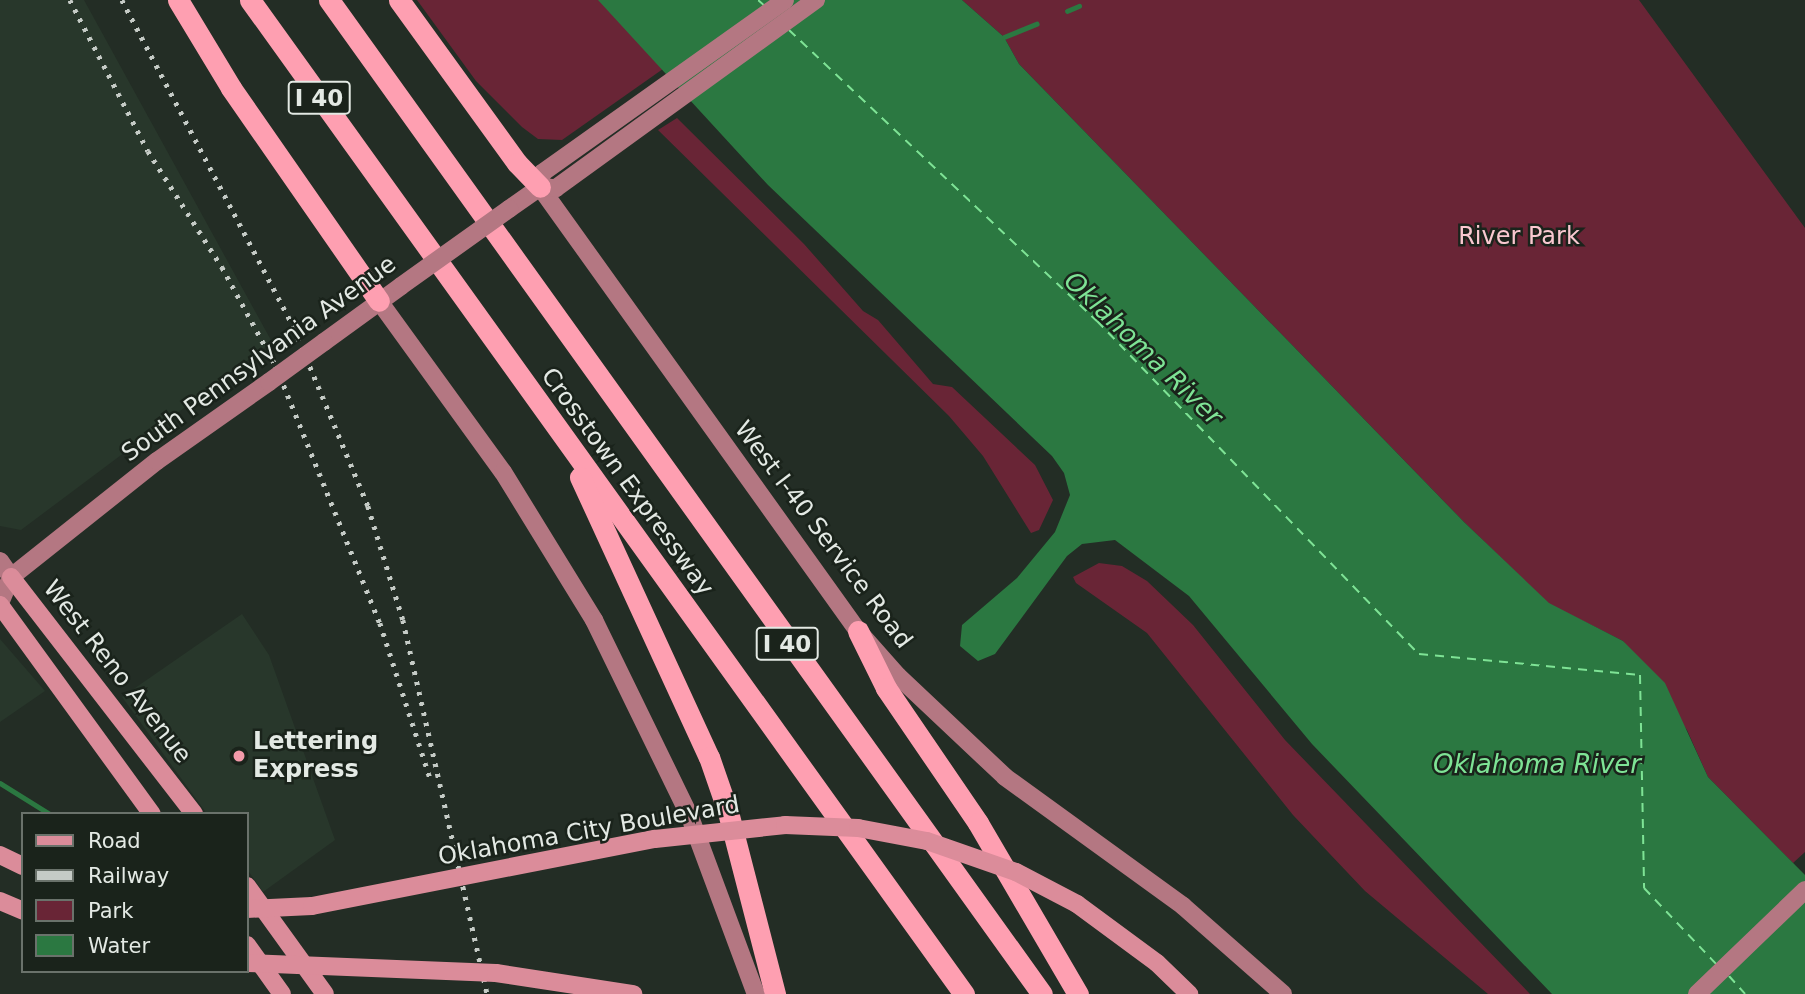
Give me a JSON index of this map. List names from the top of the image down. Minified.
{"streets":{"highway":["I 40","Crosstown Expressway"],"main road":["South Pennsylvania Avenue","West I-40 Service Road","West Reno Avenue","Oklahoma City Boulevard"]},"crossings":[["South Pennsylvania Avenue","West I-40 Service Road"],["South Pennsylvania Avenue","West Reno Avenue"]],"water":["Oklahoma River"],"parks":["River Park"],"places":["Lettering Express"],"legend":["Road","Railway","Park","Water"]}
